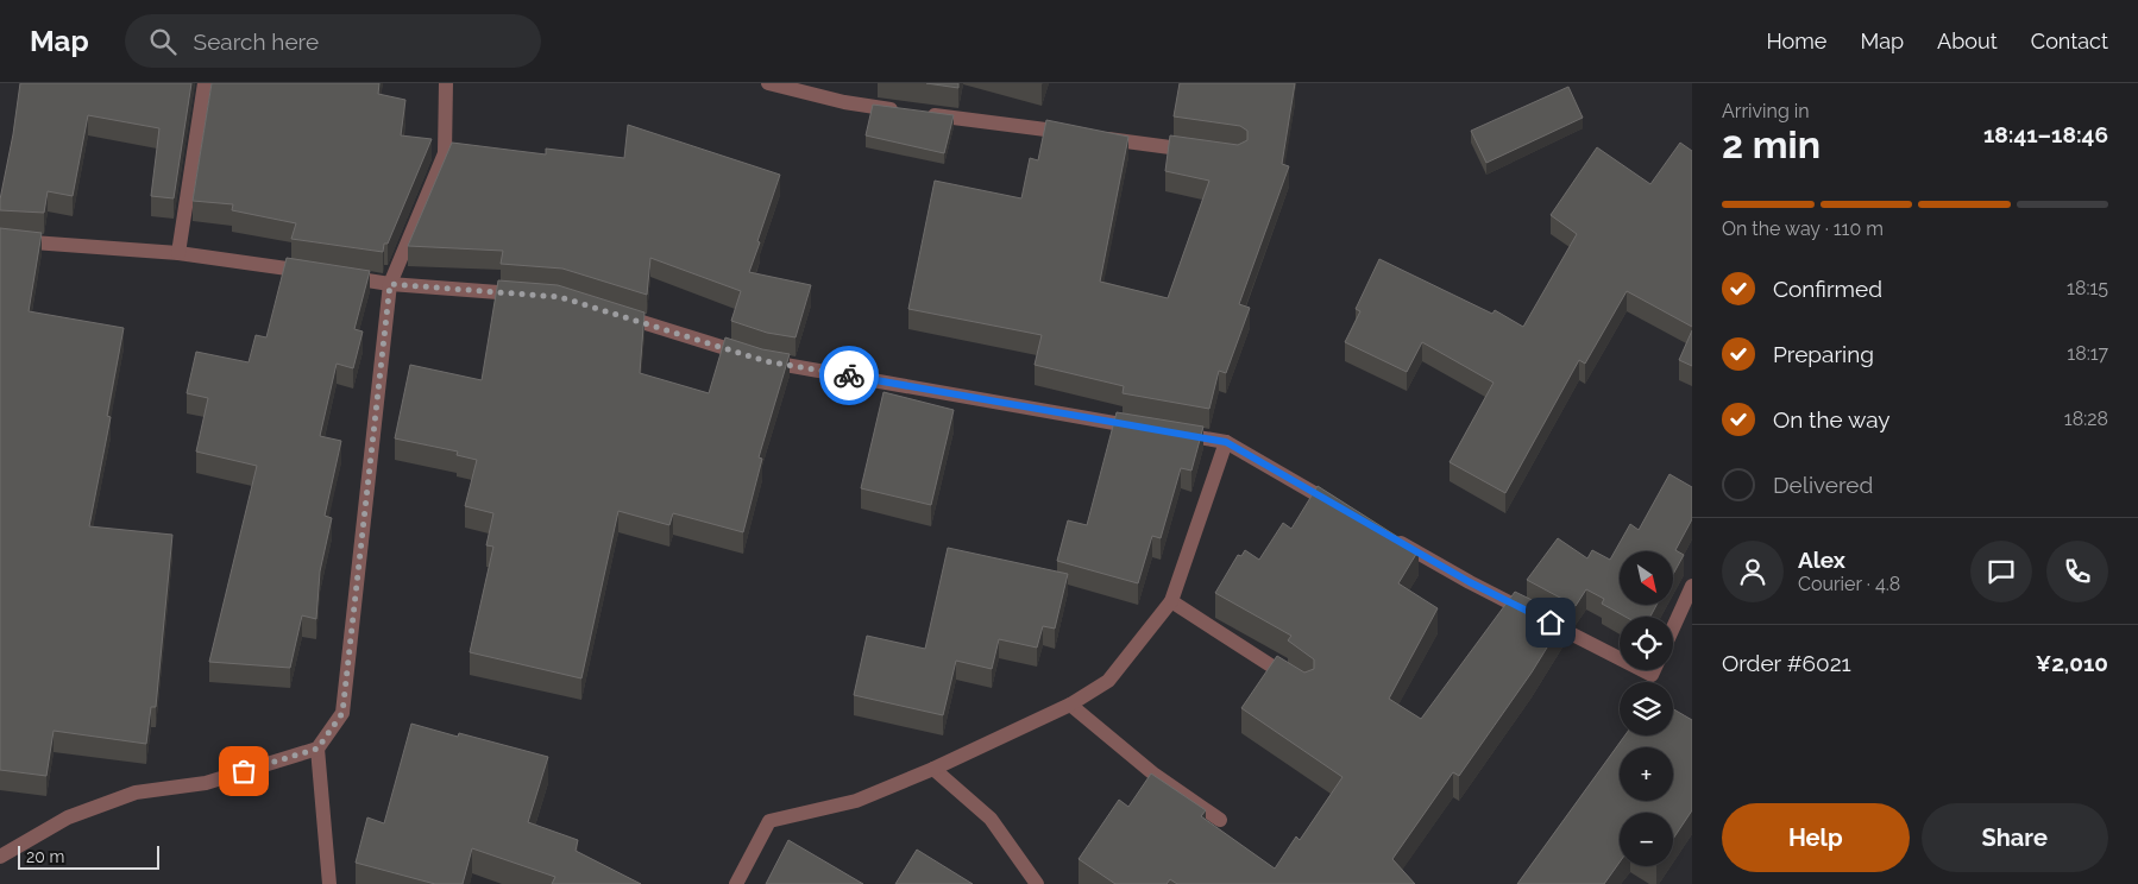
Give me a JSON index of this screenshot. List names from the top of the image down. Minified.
{"scale_bar":"20 m","north":"bottom right","page":{"header":"Map","search":"Search here","nav":["Home","Map","About","Contact"],"heading":["2 min","Arriving in","18:41–18:46"],"panel":["Alex","Courier · 4.8","Order #6021","¥2,010"],"bar":"On the way · 110 m","list":[["Confirmed","18:15"],["Preparing","18:17"],["On the way","18:28"],"Delivered"],"map_buttons":["+","−"],"buttons":["Help","Share"],"scale":"20 m"}}
